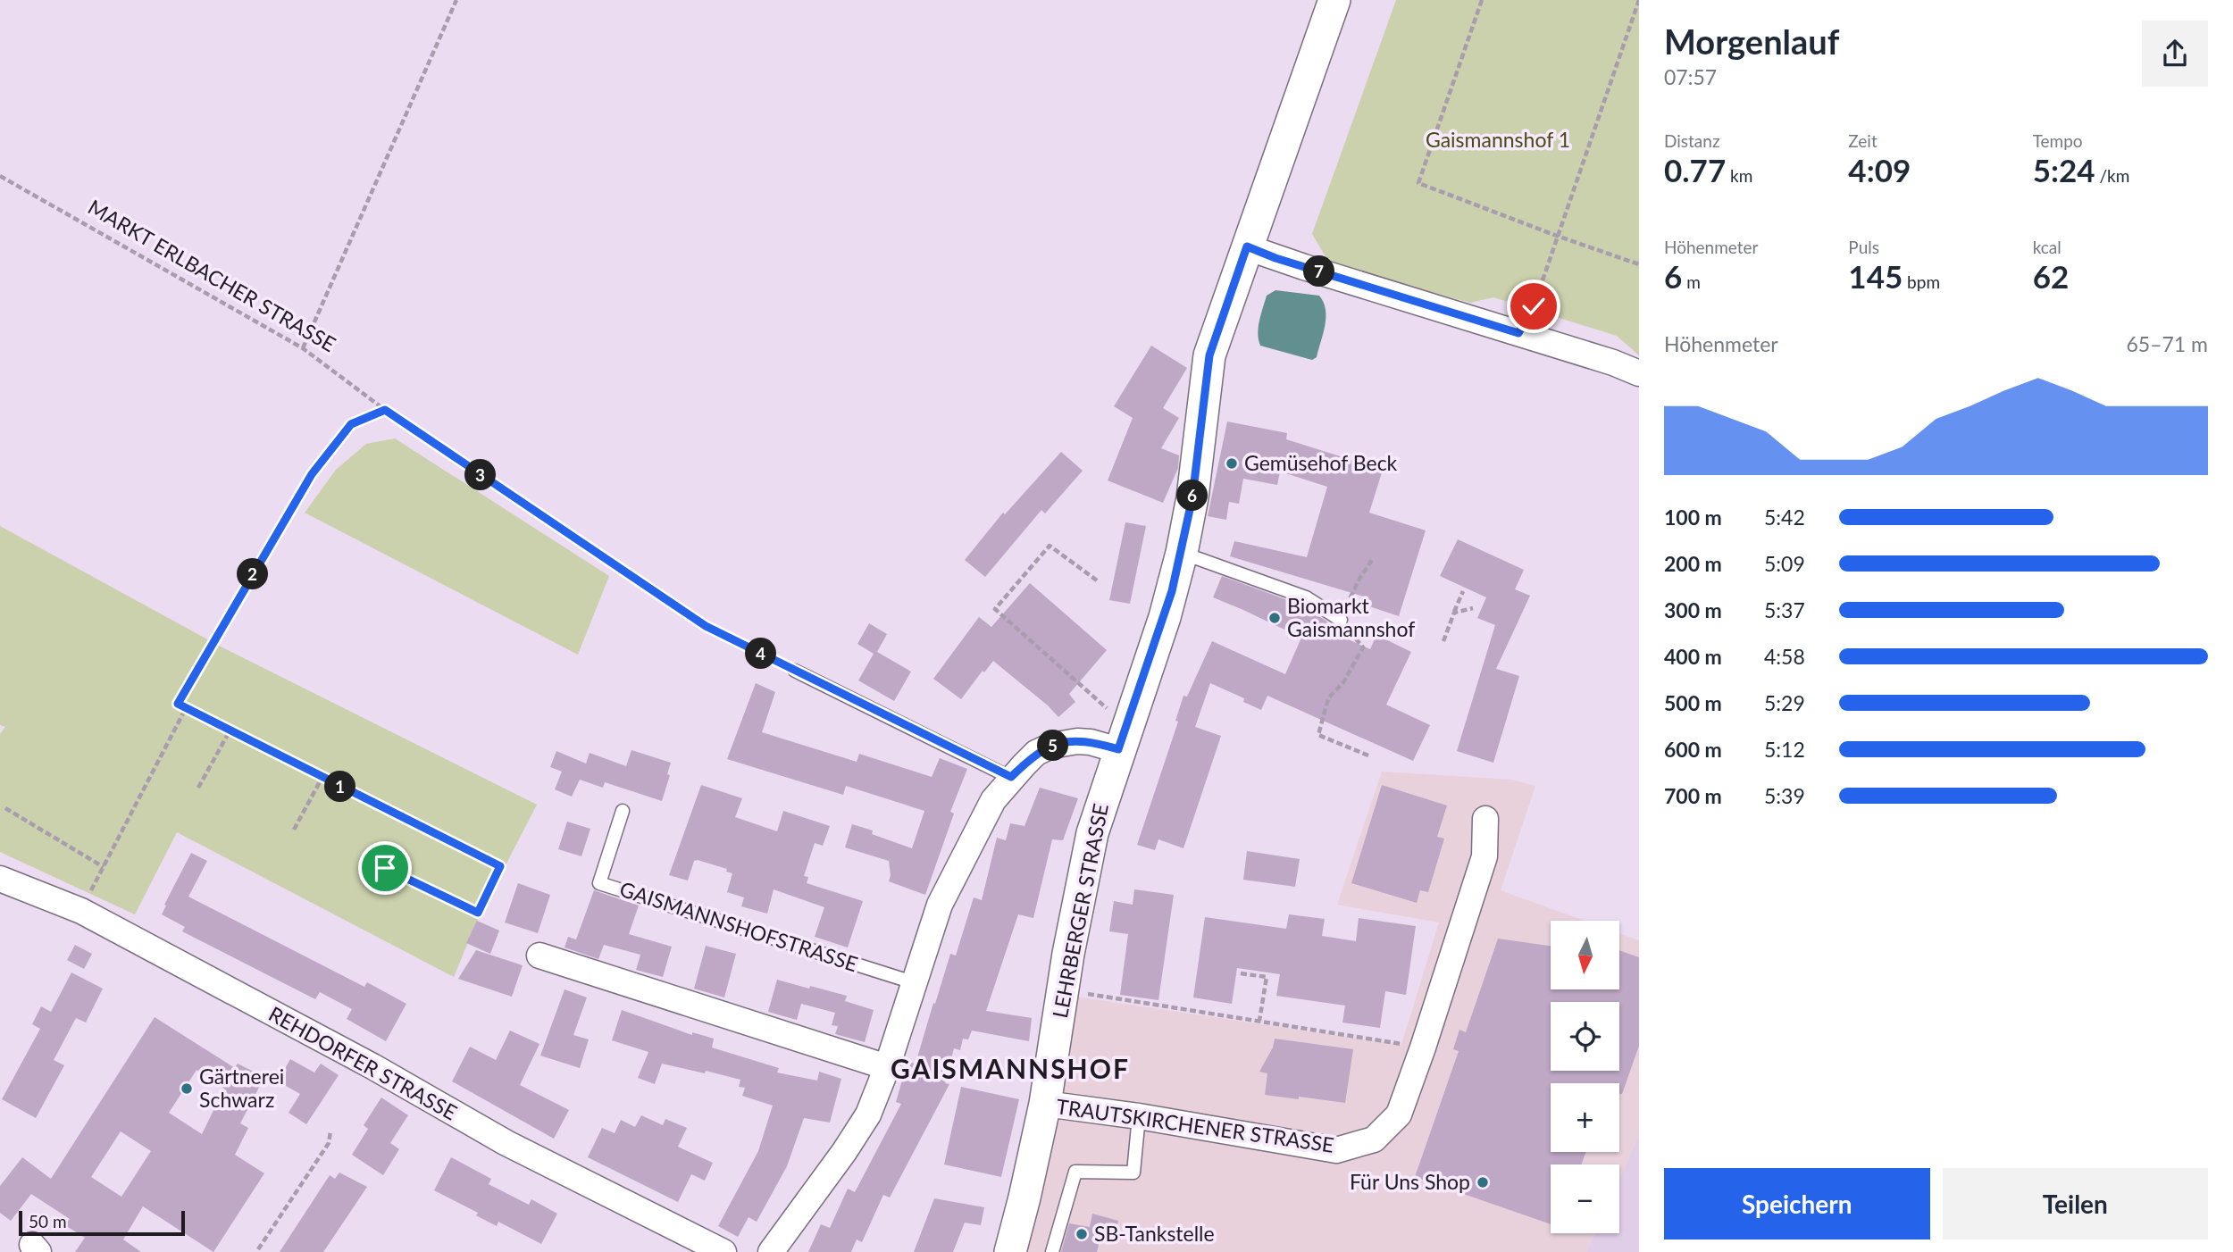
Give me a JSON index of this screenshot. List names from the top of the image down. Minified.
{"streets":{"street":["LEHRBERGER STRASSE","REHDORFER STRASSE","TRAUTSKIRCHENER STRASSE"],"lane":["GAISMANNSHOFSTRASSE"],"path":["MARKT ERLBACHER STRASSE"]},"crossings":[["LEHRBERGER STRASSE","TRAUTSKIRCHENER STRASSE"]],"districts":["GAISMANNSHOF"],"parks":["Gaismannshof 1"],"places":["Gemüsehof Beck","Biomarkt Gaismannshof","Gärtnerei Schwarz","Für Uns Shop","SB-Tankstelle"],"scale_bar":"50 m","north":"bottom","page":{"heading":["Morgenlauf","07:57"],"stats":[["Distanz","0.77 km"],["Zeit","4:09"],["Tempo","5:24 /km"],["Höhenmeter","6 m"],["Puls","145 bpm"],["kcal","62"]],"pins":["7","3","6","2","4","5","1"],"chart":["Höhenmeter","65–71 m"],"list":[{"name":"100 m","note":"5:42"},{"name":"200 m","note":"5:09"},{"name":"300 m","note":"5:37"},{"name":"400 m","note":"4:58"},{"name":"500 m","note":"5:29"},{"name":"600 m","note":"5:12"},{"name":"700 m","note":"5:39"}],"map_buttons":["+","−"],"buttons":["Speichern","Teilen"],"scale":"50 m"}}
